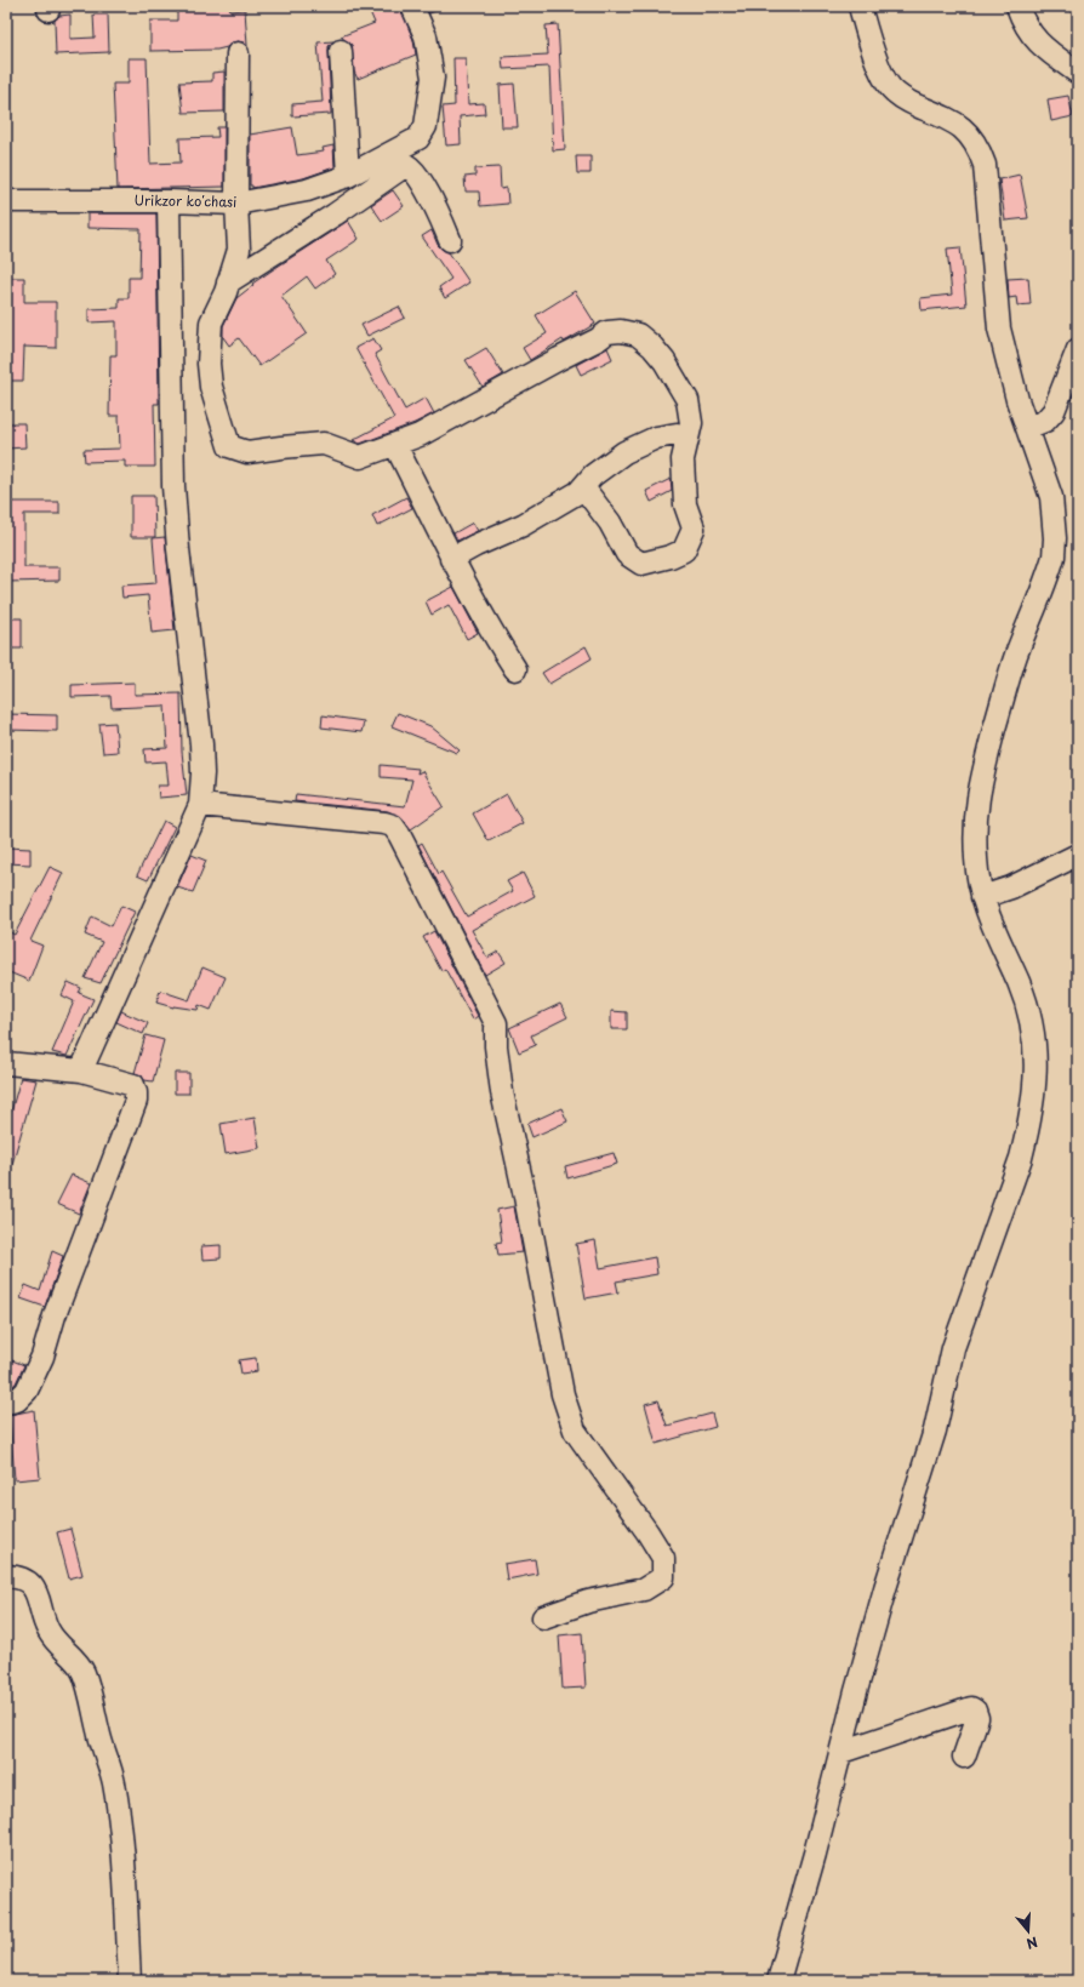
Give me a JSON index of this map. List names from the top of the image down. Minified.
{"streets":{"street":["Urikzor koʻchasi"]},"north":"bottom"}
